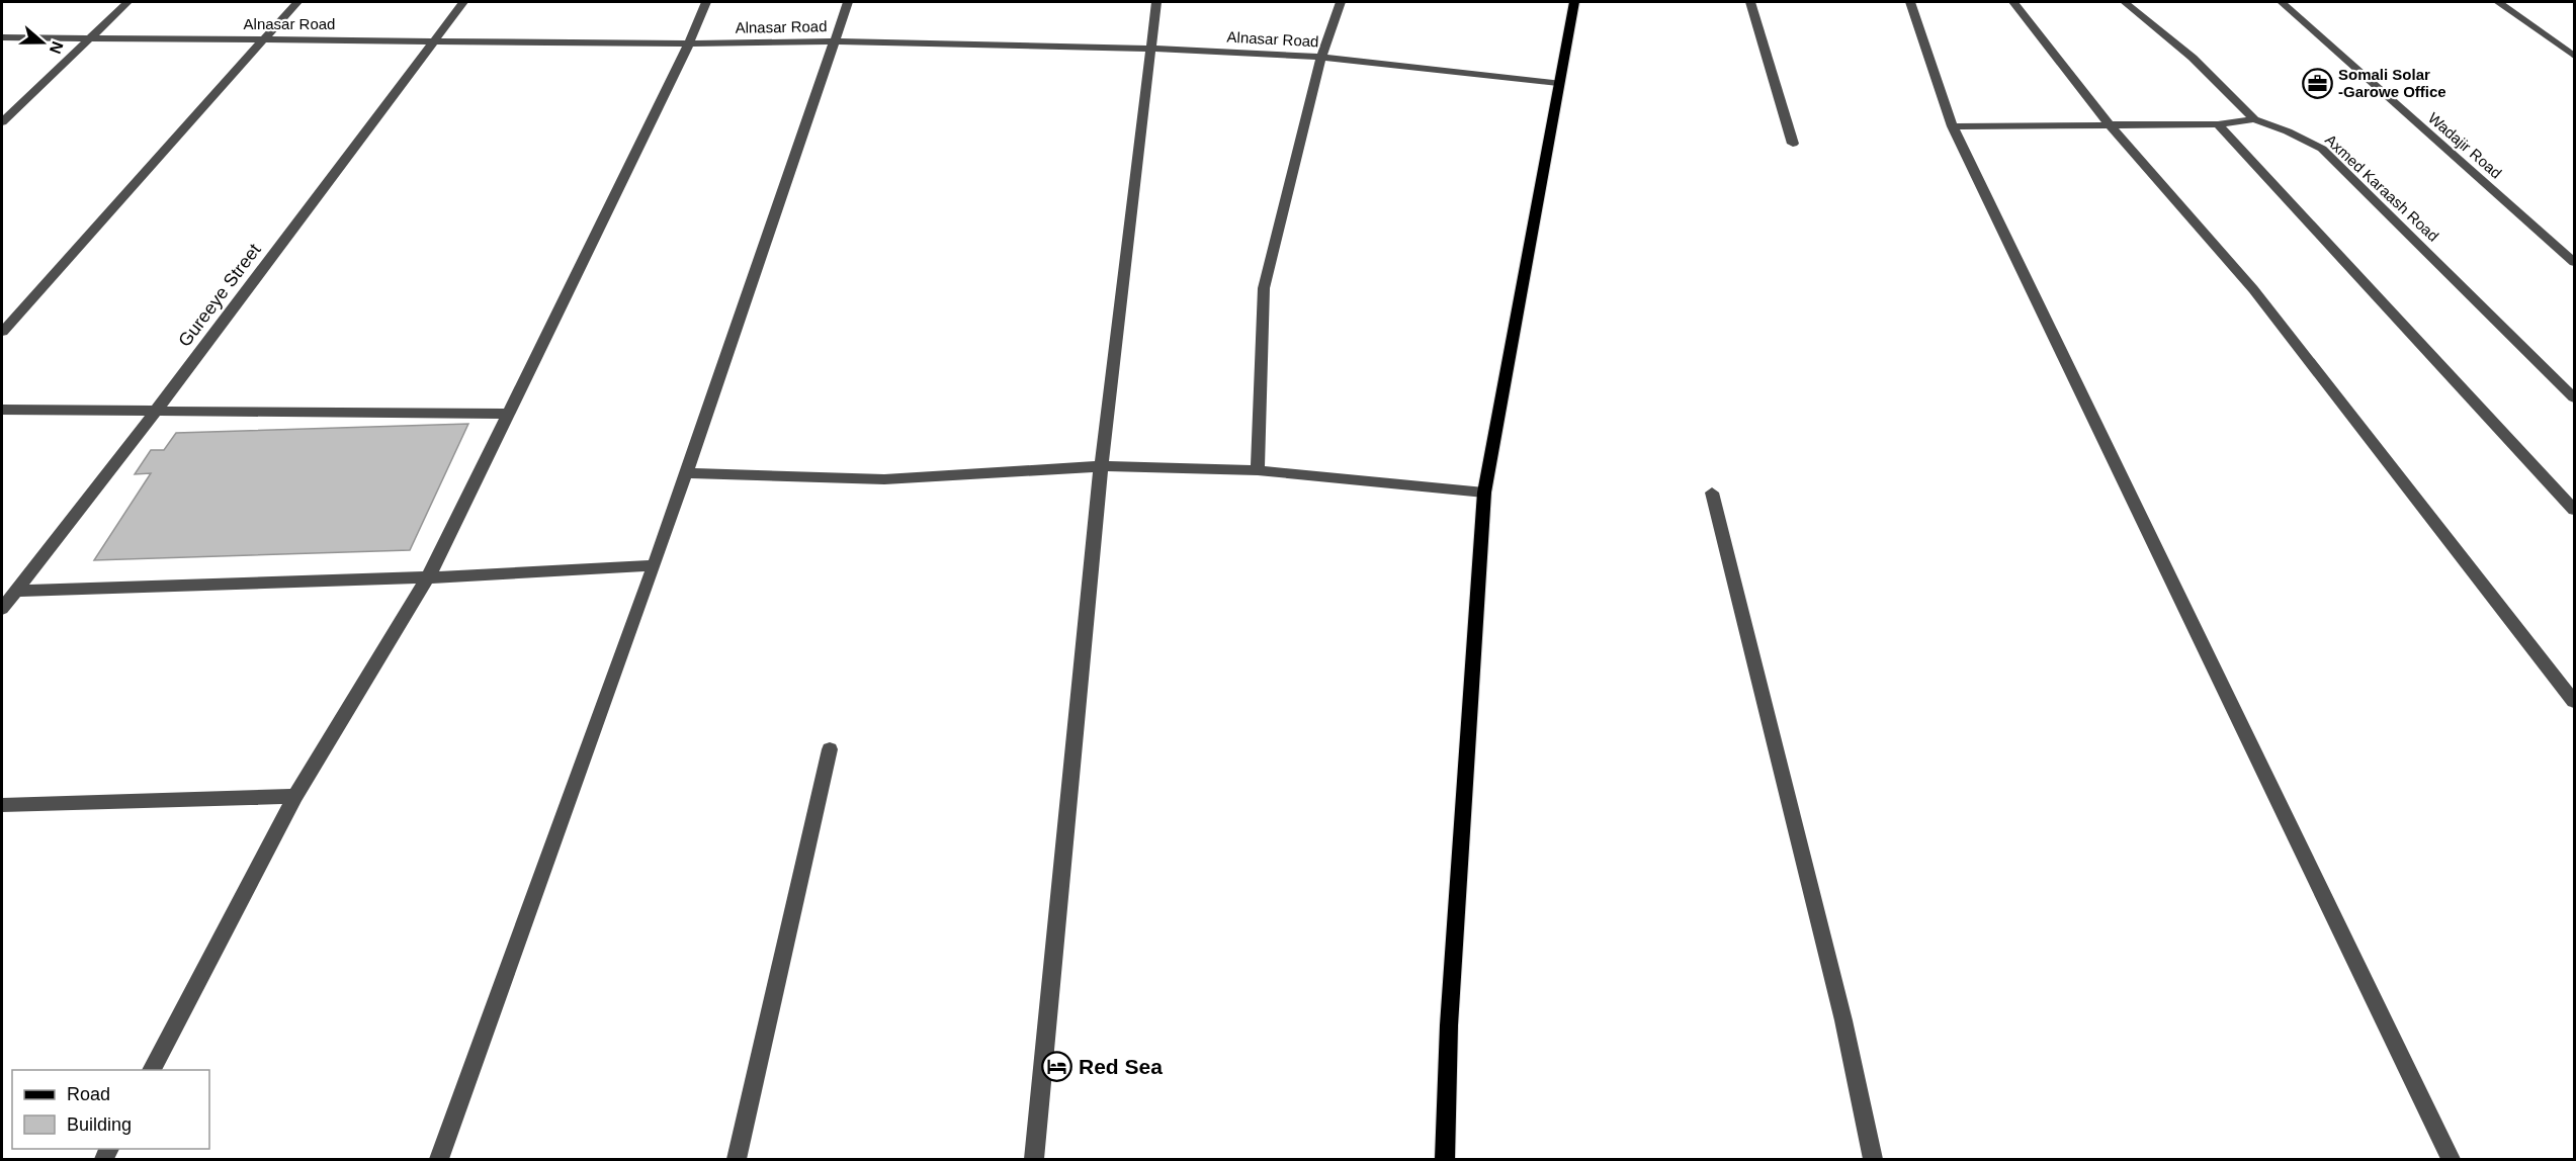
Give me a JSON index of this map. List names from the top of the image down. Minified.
{"streets":{"street":["Alnasar Road","Wadajir Road","Axmed Karaash Road","Gureeye Street"]},"crossings":[["Alnasar Road","Gureeye Street"]],"places":{"office":["Somali Solar -Garowe Office"],"hotel":["Red Sea"]},"legend":["Road","Building"],"north":"right"}
